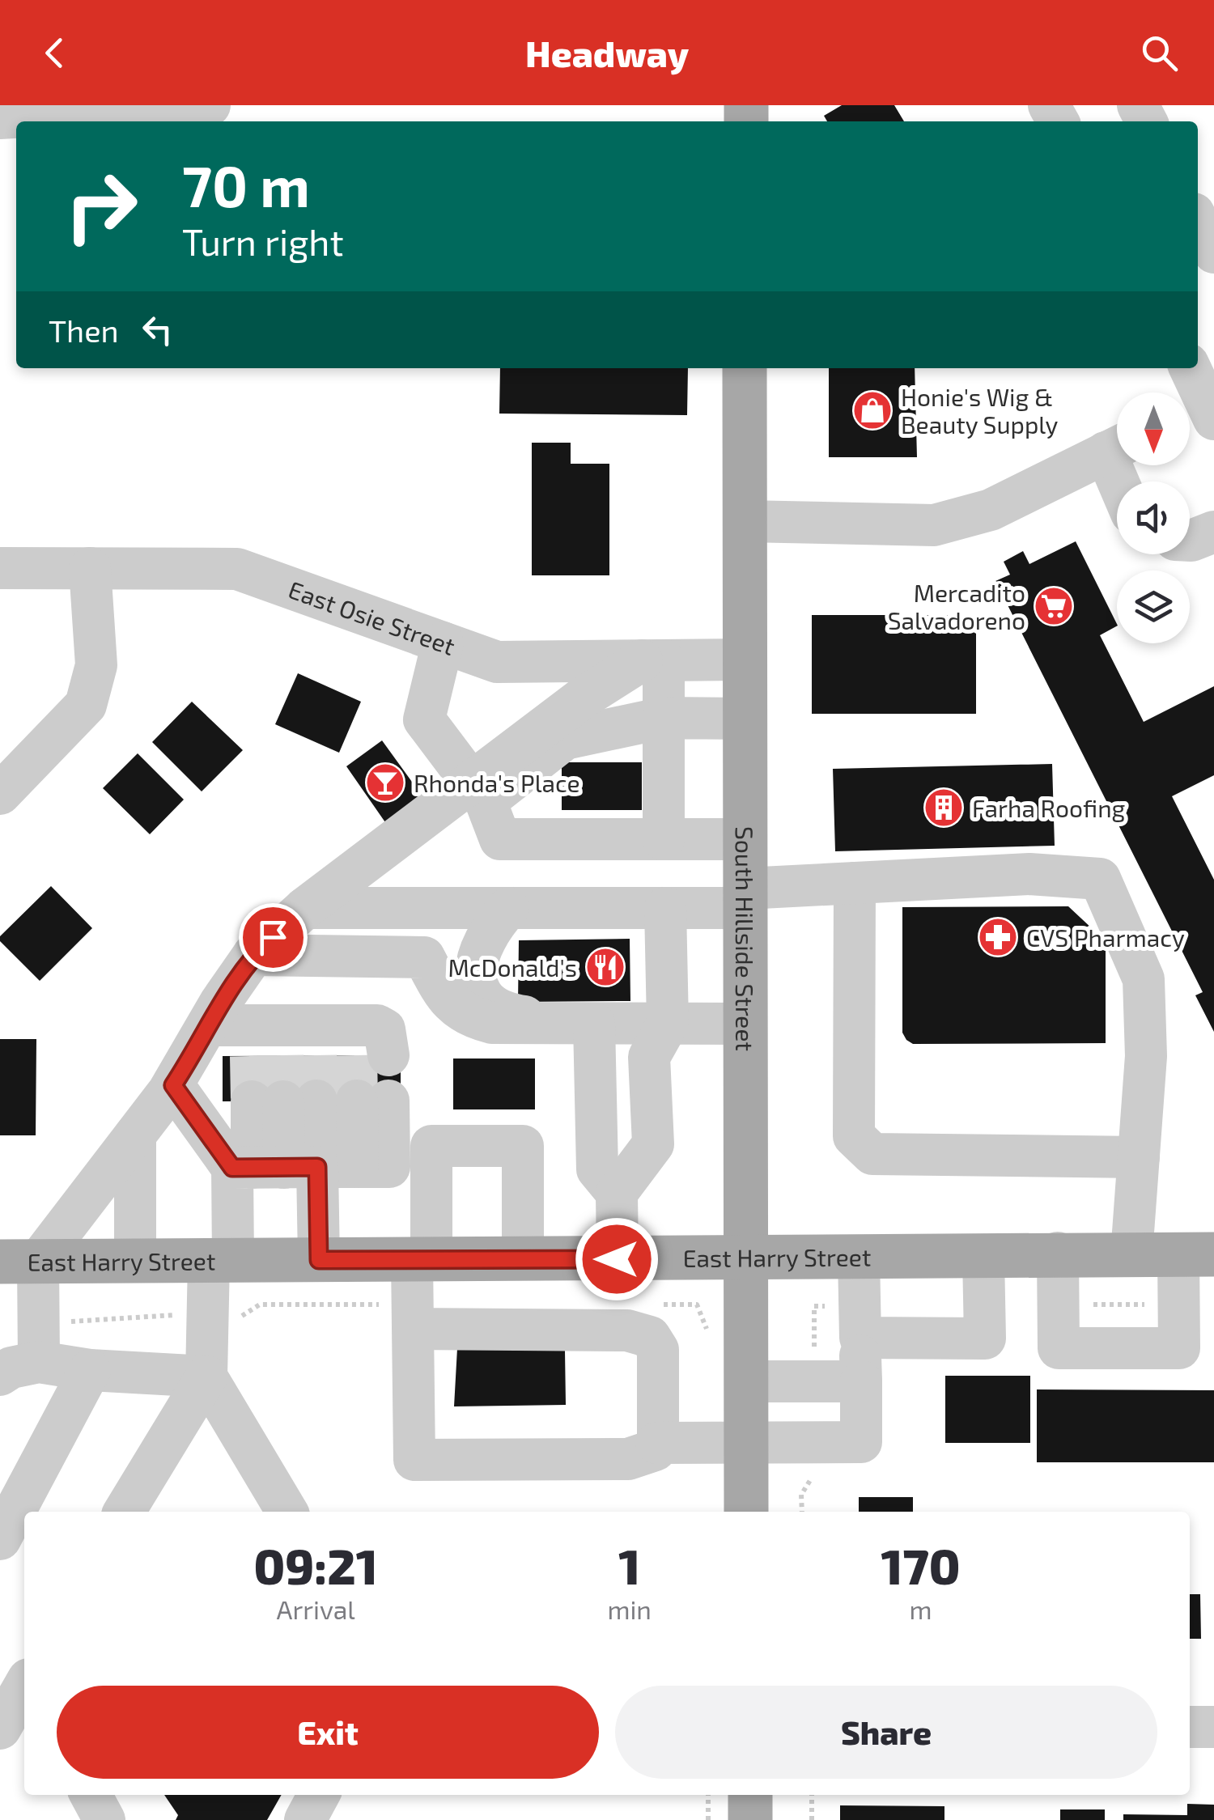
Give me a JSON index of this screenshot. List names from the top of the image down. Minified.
{"streets":{"main road":["South Hillside Street","East Harry Street"],"street":["East Osie Street"]},"crossings":[["East Osie Street","South Hillside Street"],["South Hillside Street","East Harry Street"]],"places":{"shop":["Honie's Wig & Beauty Supply"],"supermarket":["Mercadito Salvadoreno"],"bar":["Rhonda's Place"],"building":["Farha Roofing"],"pharmacy":["CVS Pharmacy"],"restaurant":["McDonald's"]},"north":"bottom","page":{"header":"Headway","turn":["70 m","Turn right"],"then":"Then","eta":["09:21","Arrival","1","min","170","m"],"buttons":["Exit","Share"]}}
